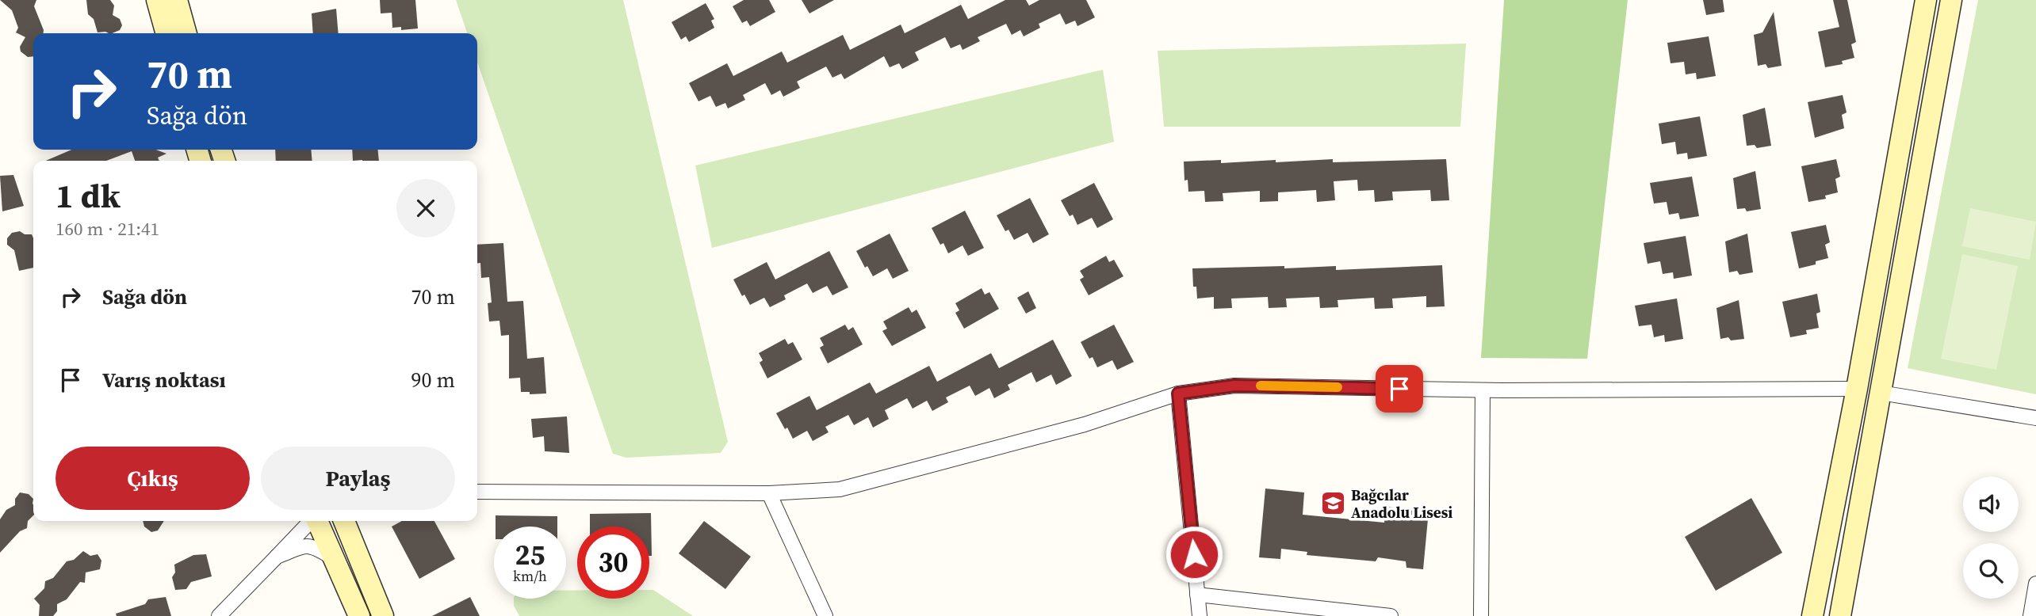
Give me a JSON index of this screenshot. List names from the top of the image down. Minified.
{"places":{"school or university":["Bağcılar Anadolu Lisesi"]},"page":{"turn":["70 m","Sağa dön"],"heading":["1 dk","160 m · 21:41"],"list":[{"name":"Sağa dön","value":"70 m"},{"name":"Varış noktası","value":"90 m"}],"buttons":["Çıkış","Paylaş"],"speed":"25 km/h","limit":"30"}}
